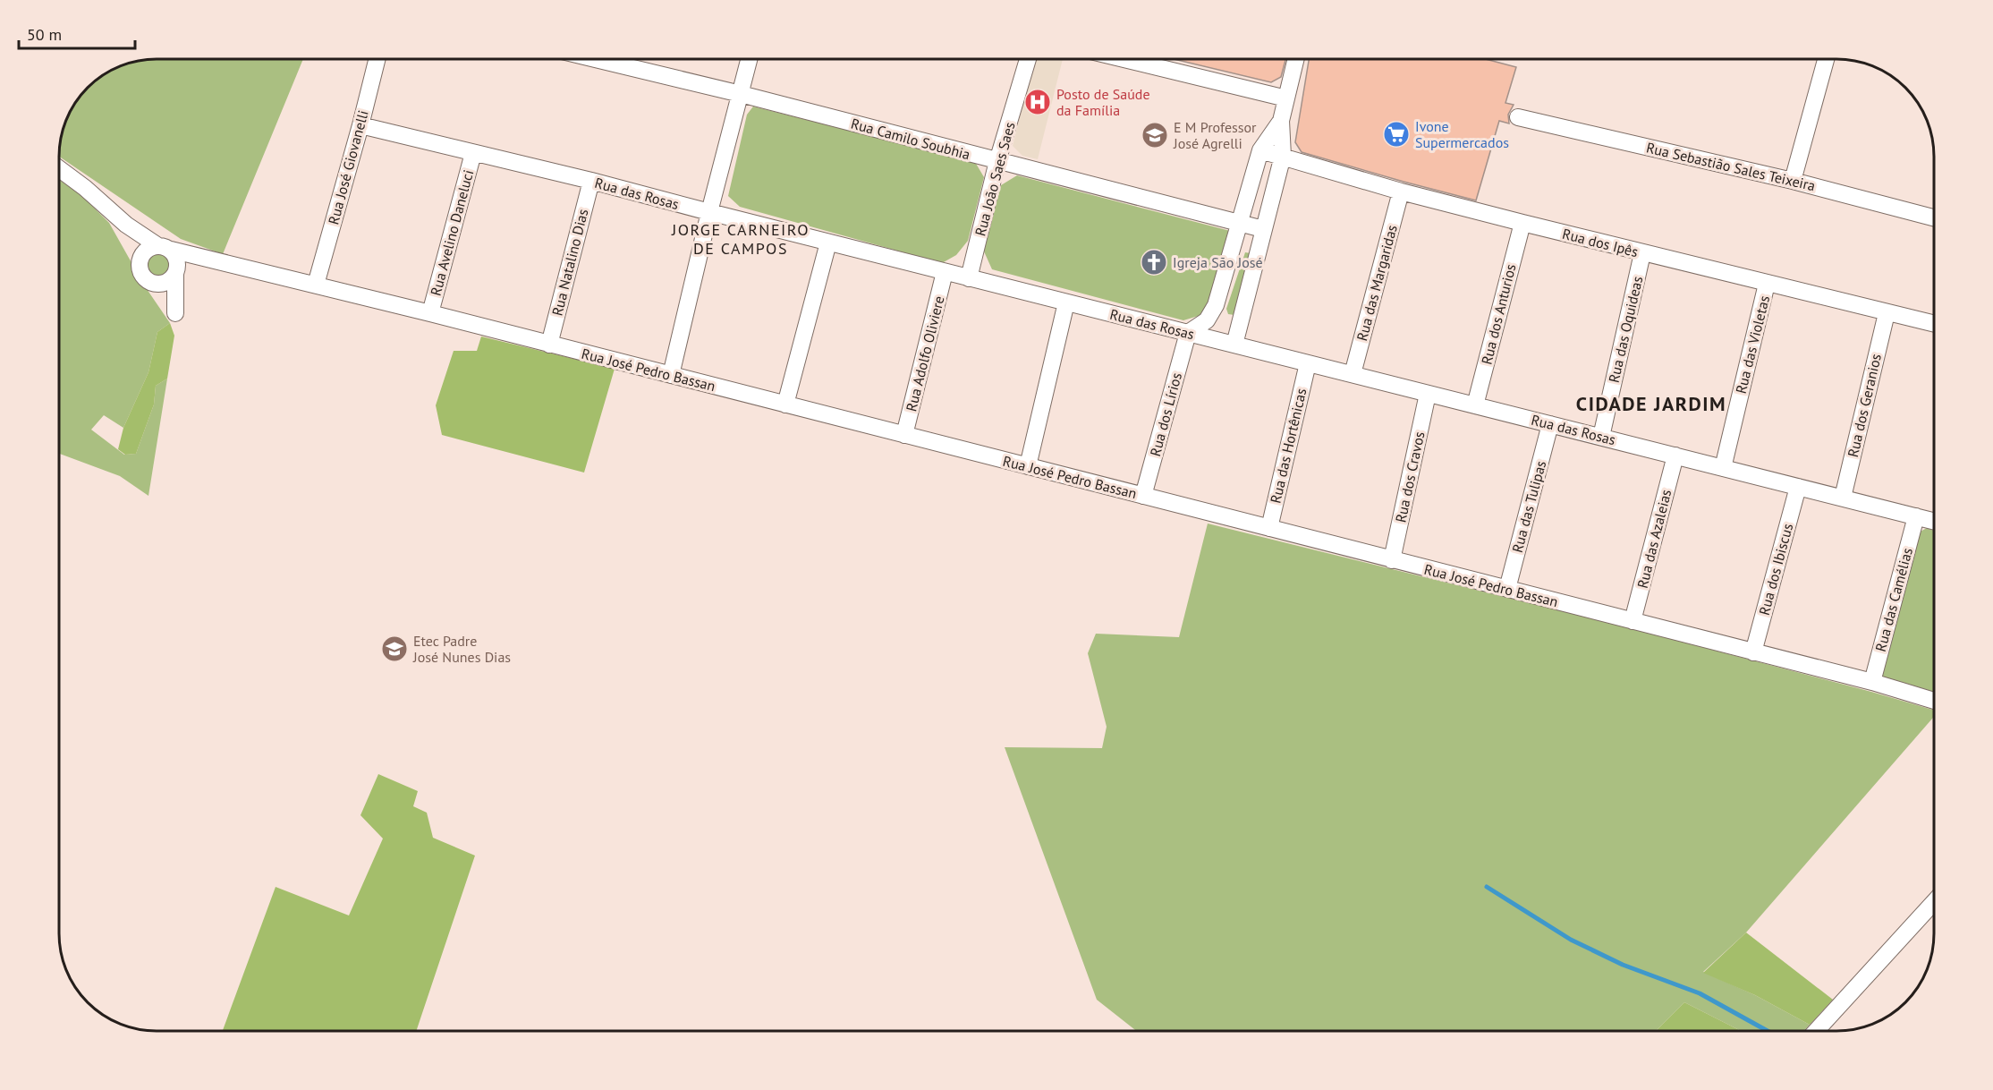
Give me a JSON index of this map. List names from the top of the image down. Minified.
{"streets":{"street":["Rua Camilo Soubhia","Rua Sebastião Sales Teixeira","Rua José Giovanelli","Rua João Saes Saes","Rua das Rosas","Rua Avelino Daneluci","Rua dos Ipês","Rua Natalino Dias","Rua das Margaridas","Rua dos Anturios","Rua das Oquideas","Rua das Violetas","Rua Adolfo Oliviere","Rua José Pedro Bassan","Rua dos Geranios","Rua dos Lírios","Rua das Hortênicas","Rua dos Cravos","Rua das Tulipas","Rua das Azaleias","Rua dos Ibiscus","Rua das Camélias"]},"crossings":[["Rua Camilo Soubhia","Rua João Saes Saes"],["Rua José Giovanelli","Rua das Rosas"],["Rua José Giovanelli","Rua José Pedro Bassan"],["Rua João Saes Saes","Rua das Rosas"],["Rua das Rosas","Rua Avelino Daneluci"],["Rua das Rosas","Rua Natalino Dias"],["Rua das Rosas","Rua das Margaridas"],["Rua das Rosas","Rua dos Anturios"],["Rua das Rosas","Rua das Oquideas"],["Rua das Rosas","Rua das Violetas"],["Rua das Rosas","Rua Adolfo Oliviere"],["Rua das Rosas","Rua dos Geranios"],["Rua das Rosas","Rua dos Lírios"],["Rua das Rosas","Rua das Hortênicas"],["Rua das Rosas","Rua dos Cravos"],["Rua das Rosas","Rua das Tulipas"],["Rua das Rosas","Rua das Azaleias"],["Rua das Rosas","Rua dos Ibiscus"],["Rua das Rosas","Rua das Camélias"],["Rua Avelino Daneluci","Rua José Pedro Bassan"],["Rua dos Ipês","Rua das Margaridas"],["Rua dos Ipês","Rua dos Anturios"],["Rua dos Ipês","Rua das Oquideas"],["Rua dos Ipês","Rua das Violetas"],["Rua dos Ipês","Rua dos Geranios"],["Rua Natalino Dias","Rua José Pedro Bassan"],["Rua Adolfo Oliviere","Rua José Pedro Bassan"],["Rua José Pedro Bassan","Rua dos Lírios"],["Rua José Pedro Bassan","Rua das Hortênicas"],["Rua José Pedro Bassan","Rua dos Cravos"],["Rua José Pedro Bassan","Rua das Tulipas"],["Rua José Pedro Bassan","Rua das Azaleias"],["Rua José Pedro Bassan","Rua dos Ibiscus"],["Rua José Pedro Bassan","Rua das Camélias"]],"districts":["JORGE CARNEIRO DE CAMPOS","CIDADE JARDIM"],"places":{"hospital":["Posto de Saúde da Família"],"supermarket":["Ivone Supermercados"],"school or university":["E M Professor José Agrelli","Etec Padre José Nunes Dias"],"church":["Igreja São José"]},"scale_bar":"50 m"}
